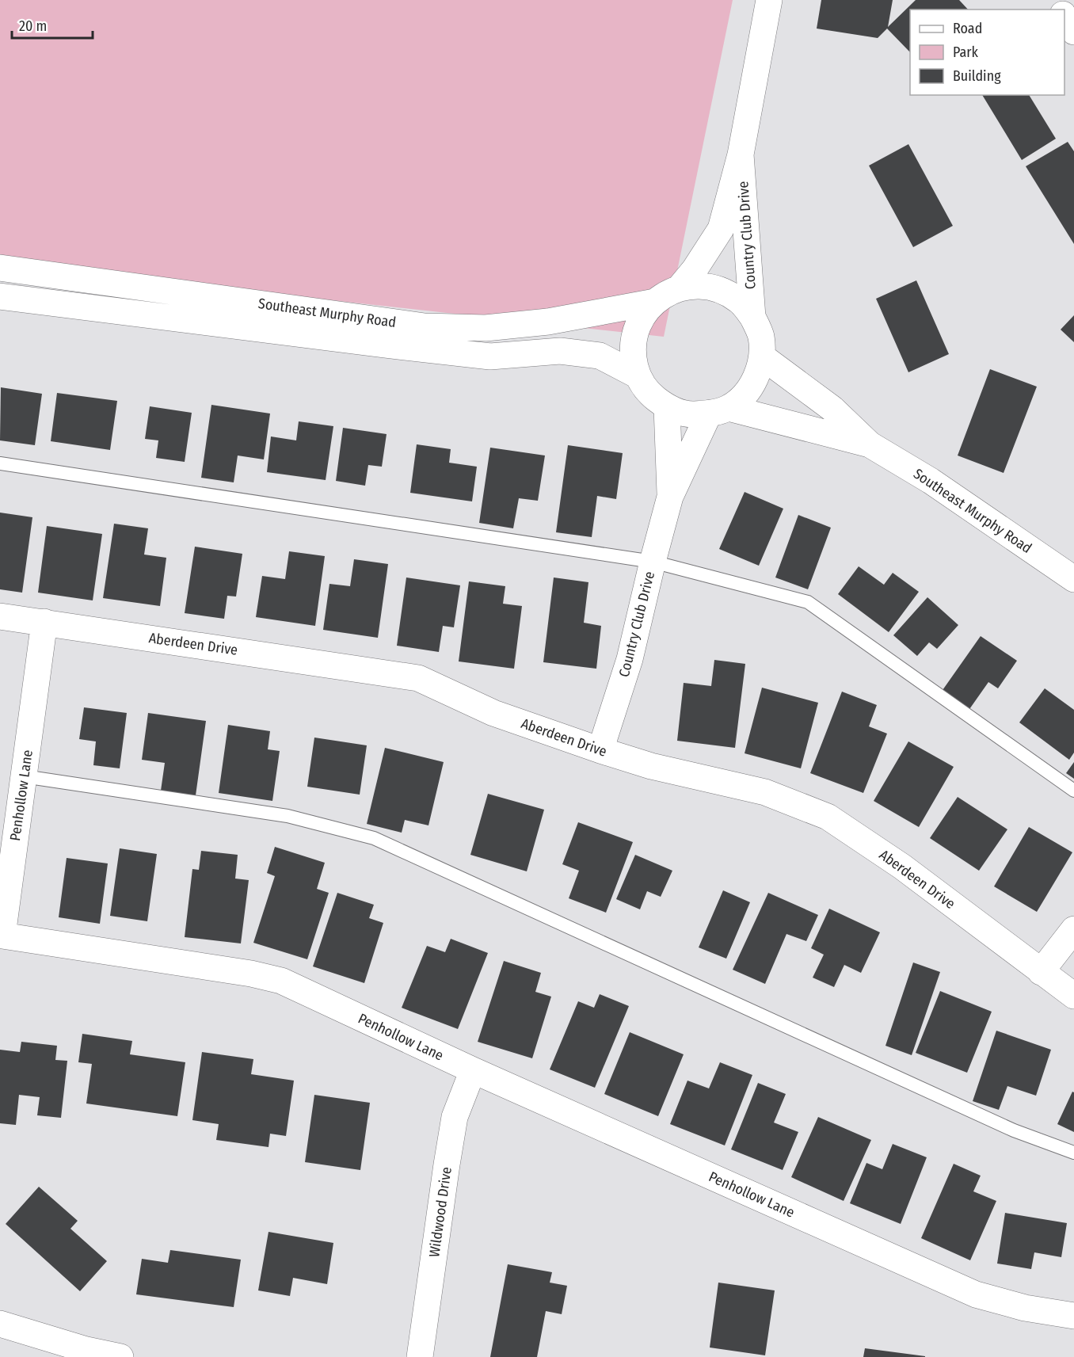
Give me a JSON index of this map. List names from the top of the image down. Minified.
{"streets":{"street":["Country Club Drive","Southeast Murphy Road","Aberdeen Drive","Penhollow Lane","Wildwood Drive"]},"crossings":[["Country Club Drive","Southeast Murphy Road"],["Country Club Drive","Aberdeen Drive"],["Aberdeen Drive","Penhollow Lane"],["Penhollow Lane","Wildwood Drive"]],"legend":["Road","Park","Building"],"scale_bar":"20 m"}
